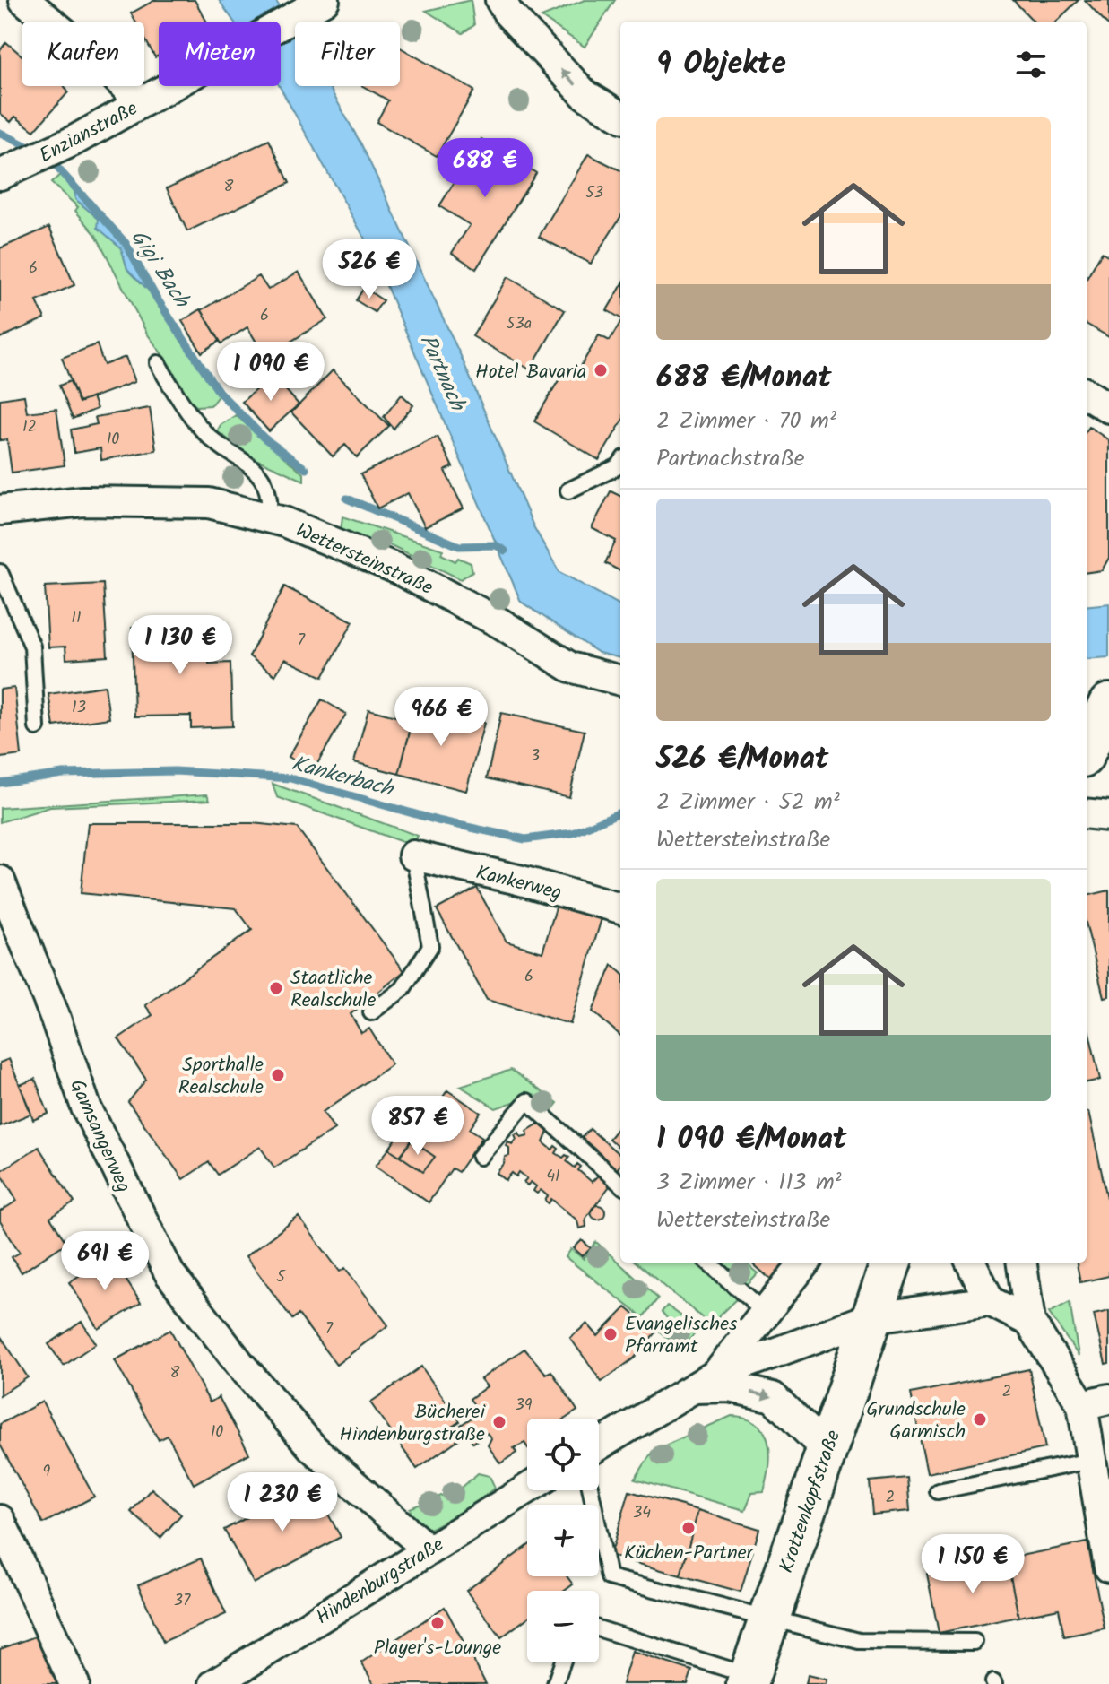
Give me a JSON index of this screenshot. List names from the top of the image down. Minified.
{"streets":{"street":["Enzianstraße","Wettersteinstraße","Kankerweg","Gamsangerweg","Krottenkopfstraße","Hindenburgstraße"]},"crossings":[["Gamsangerweg","Hindenburgstraße"]],"water":["Gigi Bach","Partnach","Kankerbach"],"places":["Hotel Bavaria","Staatliche Realschule","Sporthalle Realschule","Evangelisches Pfarramt","Grundschule Garmisch","Bücherei Hindenburgstraße","Küchen-Partner","Player's-Lounge"],"house_numbers":["8","53","6","6","53a","12","10","11","7","13","3","6","41","5","7","8","2","39","10","9","2","34","37"],"page":{"chip":["Kaufen","Mieten","Filter"],"heading":"9 Objekte","list":[{"name":"688 €/Monat","note":"2 Zimmer · 70 m² · Partnachstraße"},{"name":"526 €/Monat","note":"2 Zimmer · 52 m² · Wettersteinstraße"},{"name":"1 090 €/Monat","note":"3 Zimmer · 113 m² · Wettersteinstraße"}],"price":["688 €","526 €","1 090 €","1 130 €","966 €","857 €","691 €","1 230 €","1 150 €"],"map_buttons":["+","−"]}}
